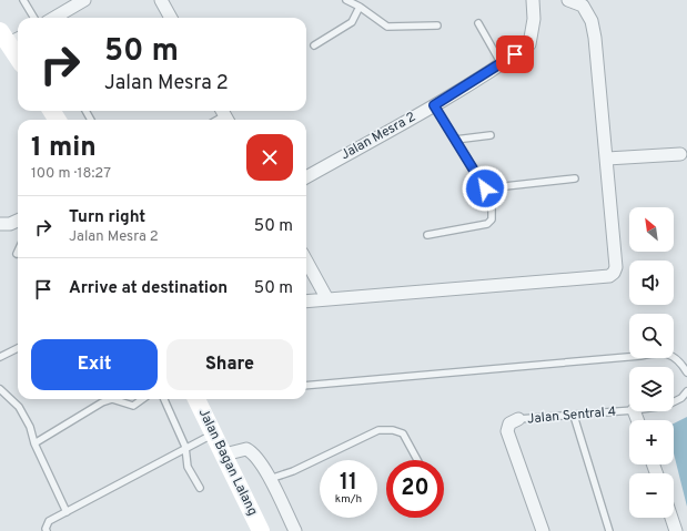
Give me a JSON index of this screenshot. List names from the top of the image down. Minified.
{"streets":{"main road":["Jalan Bagan Lalang"],"street":["Jalan Mesra 2"],"lane":["Jalan Sentral 4"]},"north":"top left","page":{"turn":["50 m","Jalan Mesra 2"],"heading":["1 min","100 m · 18:27"],"list":[{"name":"Turn right","note":"Jalan Mesra 2","value":"50 m"},{"name":"Arrive at destination","value":"50 m"}],"map_buttons":["+","−"],"buttons":["Exit","Share"],"speed":"11 km/h","limit":"20"}}
